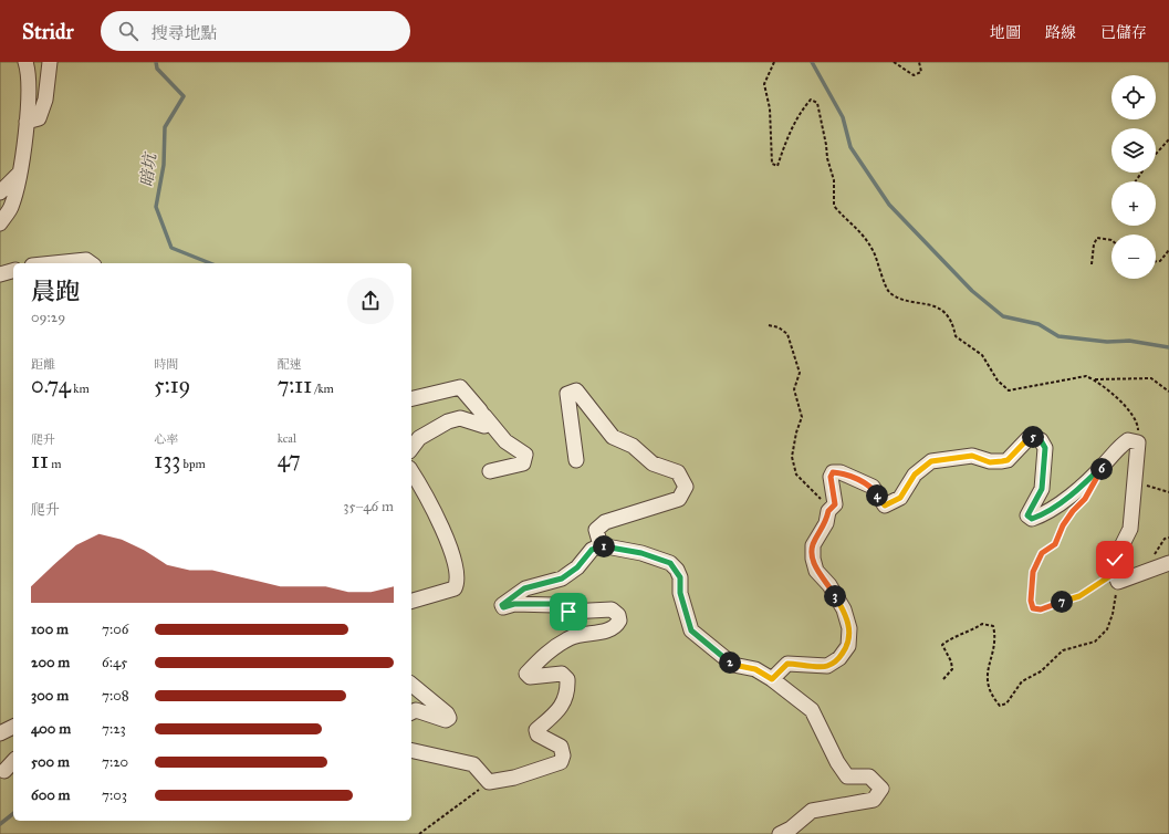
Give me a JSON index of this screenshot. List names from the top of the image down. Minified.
{"water":["暗坑"],"page":{"header":"Stridr","search":"搜尋地點","nav":["地圖","路線","已儲存"],"map_buttons":["+","−"],"heading":["晨跑","09:29"],"stats":[["距離","0.74 km"],["時間","5:19"],["配速","7:11 /km"],["爬升","11 m"],["心率","133 bpm"],["kcal","47"]],"pins":["5","6","4","1","3","7","2"],"chart":["爬升","35–46 m"],"list":[{"name":"100 m","note":"7:06"},{"name":"200 m","note":"6:45"},{"name":"300 m","note":"7:08"},{"name":"400 m","note":"7:23"},{"name":"500 m","note":"7:20"},{"name":"600 m","note":"7:03"}]}}
